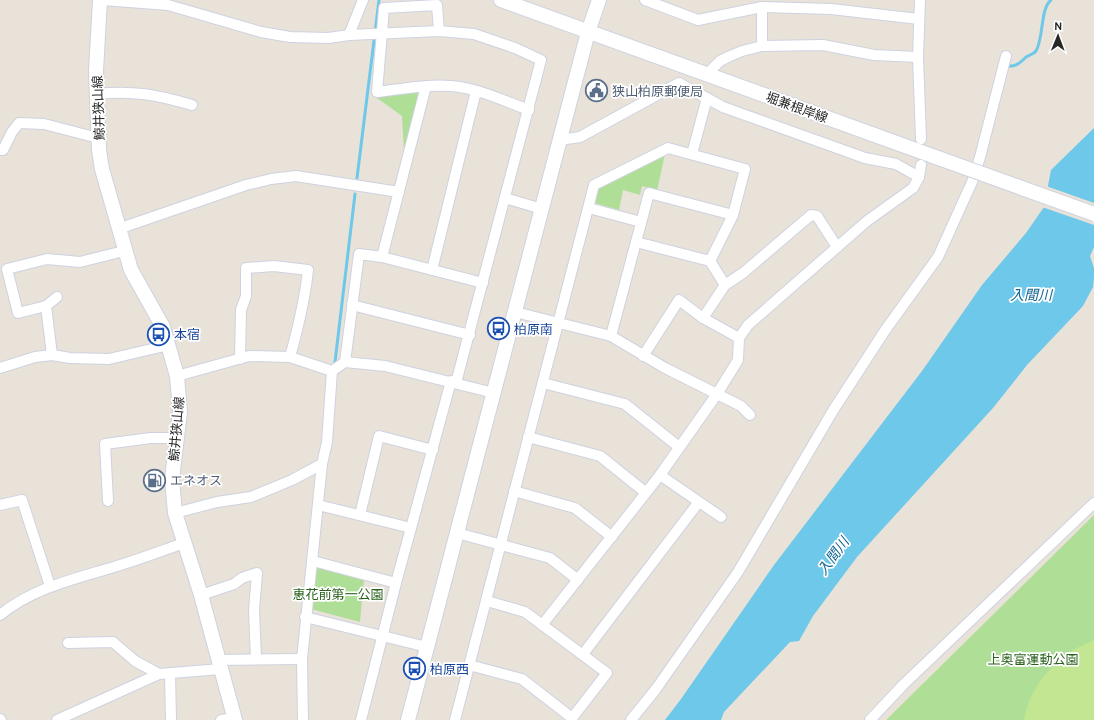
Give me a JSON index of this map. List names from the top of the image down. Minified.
{"streets":{"main road":["堀兼根岸線","鯨井狭山線"]},"water":["入間川"],"parks":["恵花前第一公園","上奥富運動公園"],"places":{"public building":["狭山柏原郵便局"],"bus stop":["柏原南","本宿","柏原西"],"fuel station":["エネオス"]},"north":"top"}
